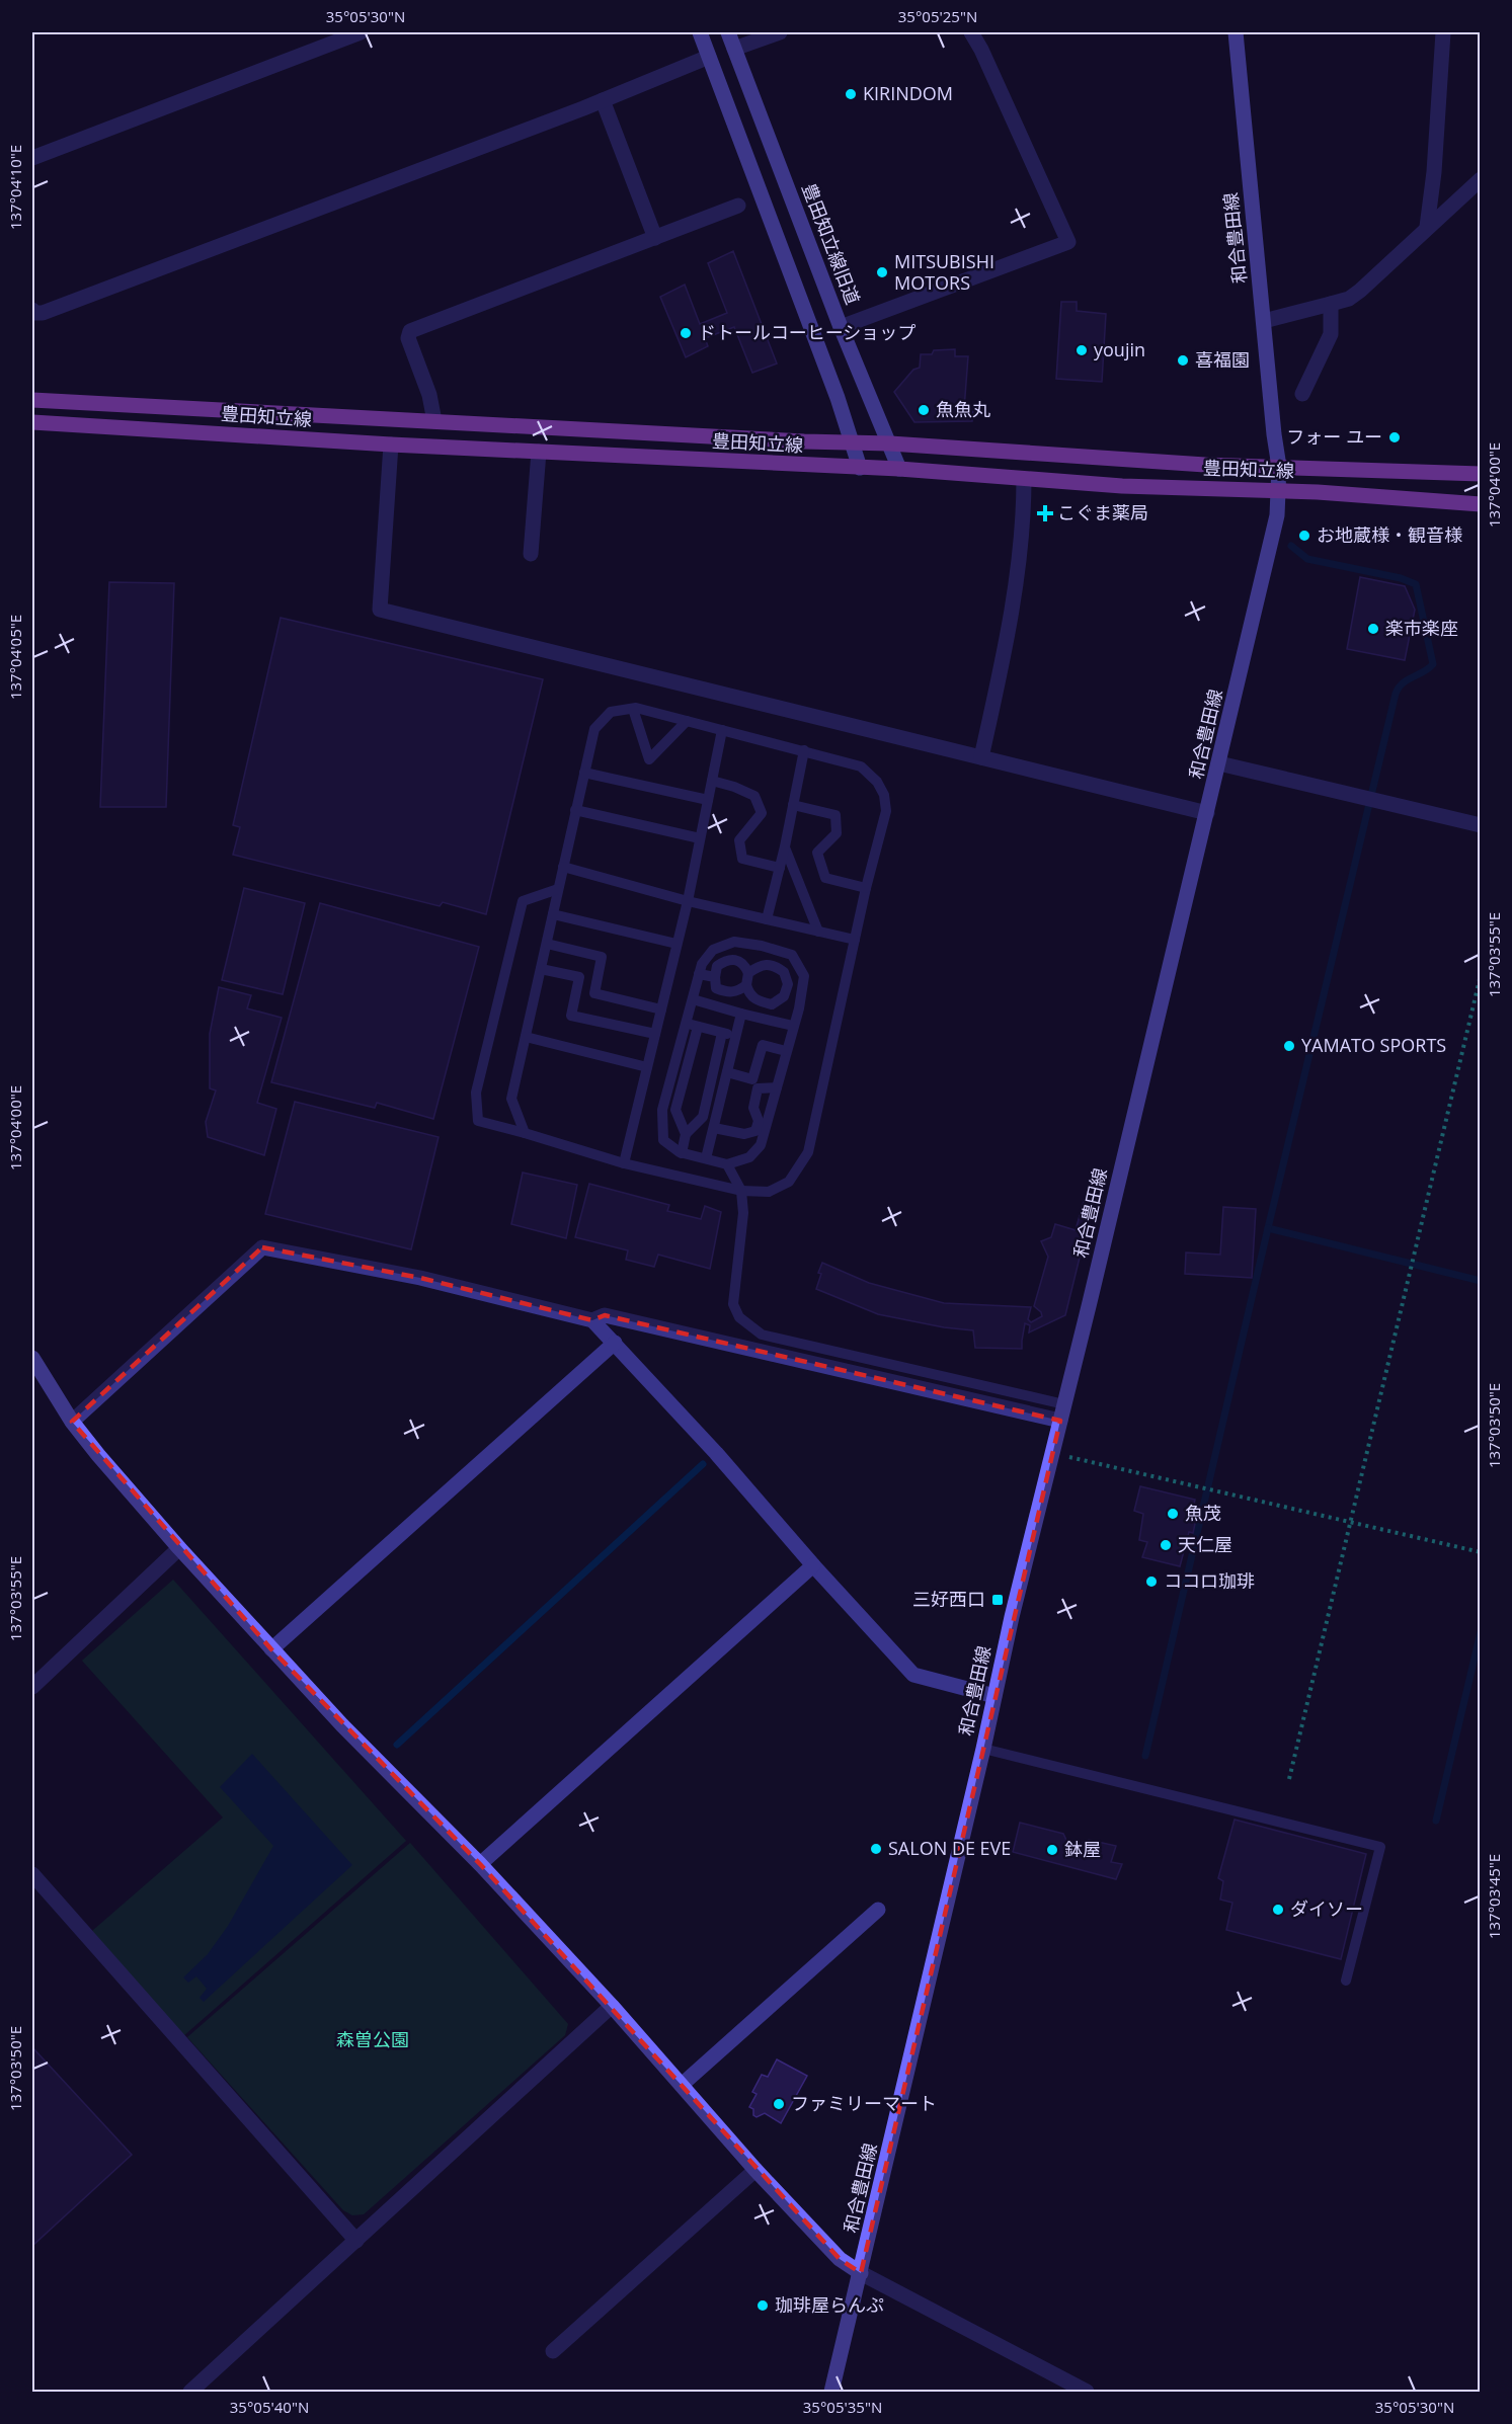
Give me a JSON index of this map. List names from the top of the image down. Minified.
{"streets":{"main road":["和合豊田線","豊田知立線旧道","豊田知立線"]},"crossings":[["和合豊田線","豊田知立線"],["豊田知立線旧道","豊田知立線"]],"parks":["森曽公園"],"places":{"other":["KIRINDOM","MITSUBISHI MOTORS","ドトールコーヒーショップ","youjin","喜福園","魚魚丸","フォー ユー","お地蔵様・観音様","楽市楽座","YAMATO SPORTS","魚茂","天仁屋","ココロ珈琲","SALON DE EVE","鉢屋","ダイソー","ファミリーマート","珈琲屋らんぷ"],"health":["こぐま薬局"],"transit":["三好西口"]},"coordinates":["35°05'30\"N","35°05'25\"N","137°04'10\"E","137°04'00\"E","137°04'05\"E","137°03'55\"E","137°03'50\"E","137°03'45\"E","35°05'40\"N","35°05'35\"N"]}
